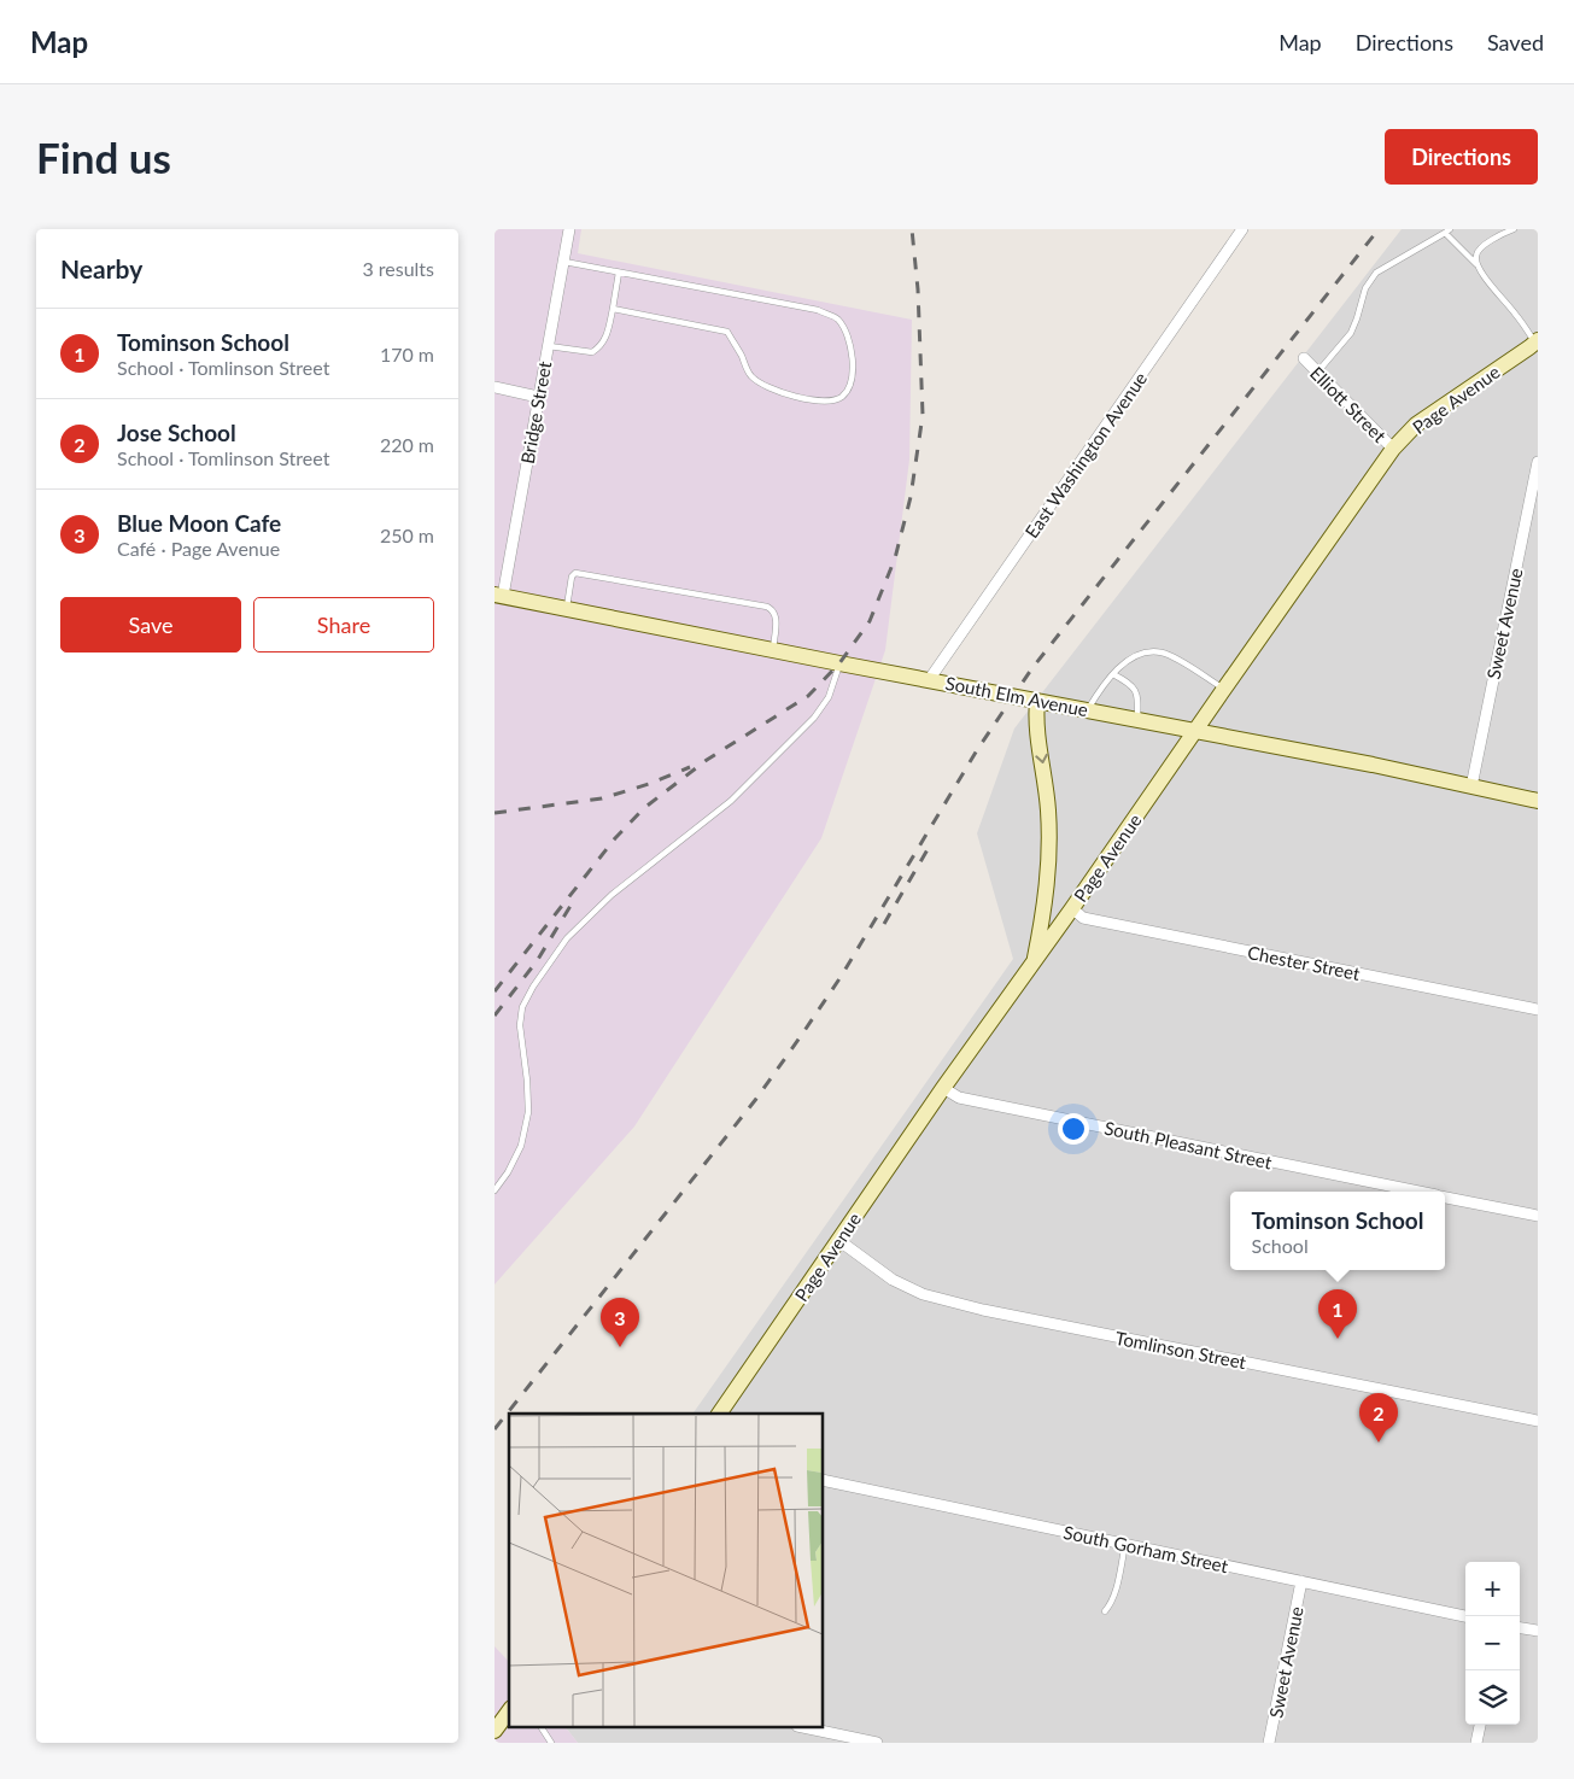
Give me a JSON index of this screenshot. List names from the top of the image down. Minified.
{"streets":{"street":["Page Avenue","Elliott Street","Bridge Street","East Washington Avenue","Sweet Avenue","South Elm Avenue","Chester Street","South Pleasant Street","Tomlinson Street","South Gorham Street"]},"crossings":[["Page Avenue","Elliott Street"],["Page Avenue","South Elm Avenue"],["Page Avenue","Chester Street"],["Page Avenue","South Pleasant Street"],["Page Avenue","Tomlinson Street"],["Bridge Street","South Elm Avenue"],["East Washington Avenue","South Elm Avenue"],["Sweet Avenue","South Elm Avenue"],["Sweet Avenue","South Gorham Street"]],"page":{"header":"Map","nav":["Map","Directions","Saved"],"buttons":["Directions",["Save","Share"]],"title":"Find us","heading":["Nearby","3 results"],"list":[{"mark":"1","name":"Tominson School","note":"School · Tomlinson Street","value":"170 m"},{"mark":"2","name":"Jose School","note":"School · Tomlinson Street","value":"220 m"},{"mark":"3","name":"Blue Moon Cafe","note":"Café · Page Avenue","value":"250 m"}],"popup":["Tominson School","School"],"pins":["1","3","2"],"map_buttons":["+","−"]}}
